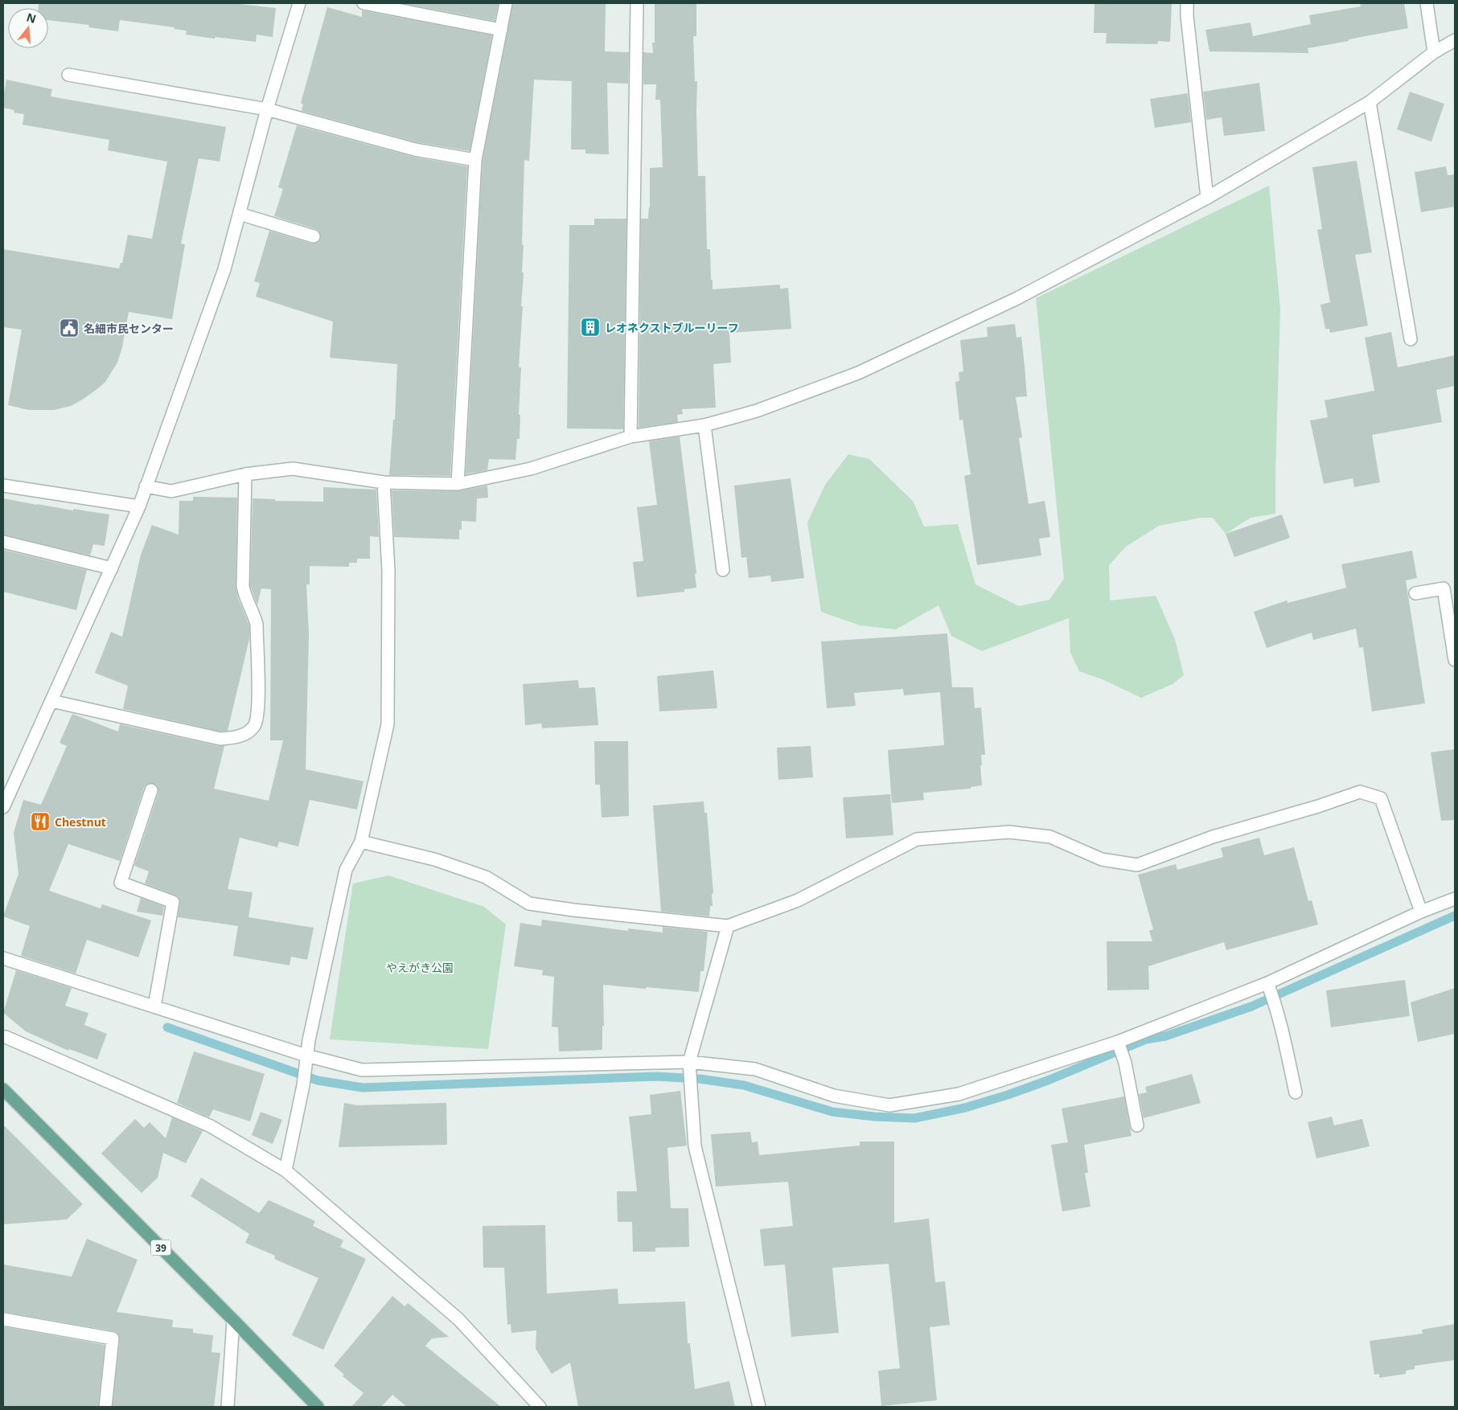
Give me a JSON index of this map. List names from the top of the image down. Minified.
{"streets":{"main road":["39"]},"parks":["やえがき公園"],"places":{"building":["レオネクストブルーリーフ"],"public building":["名細市民センター"],"restaurant":["Chestnut"]},"north":"top"}
